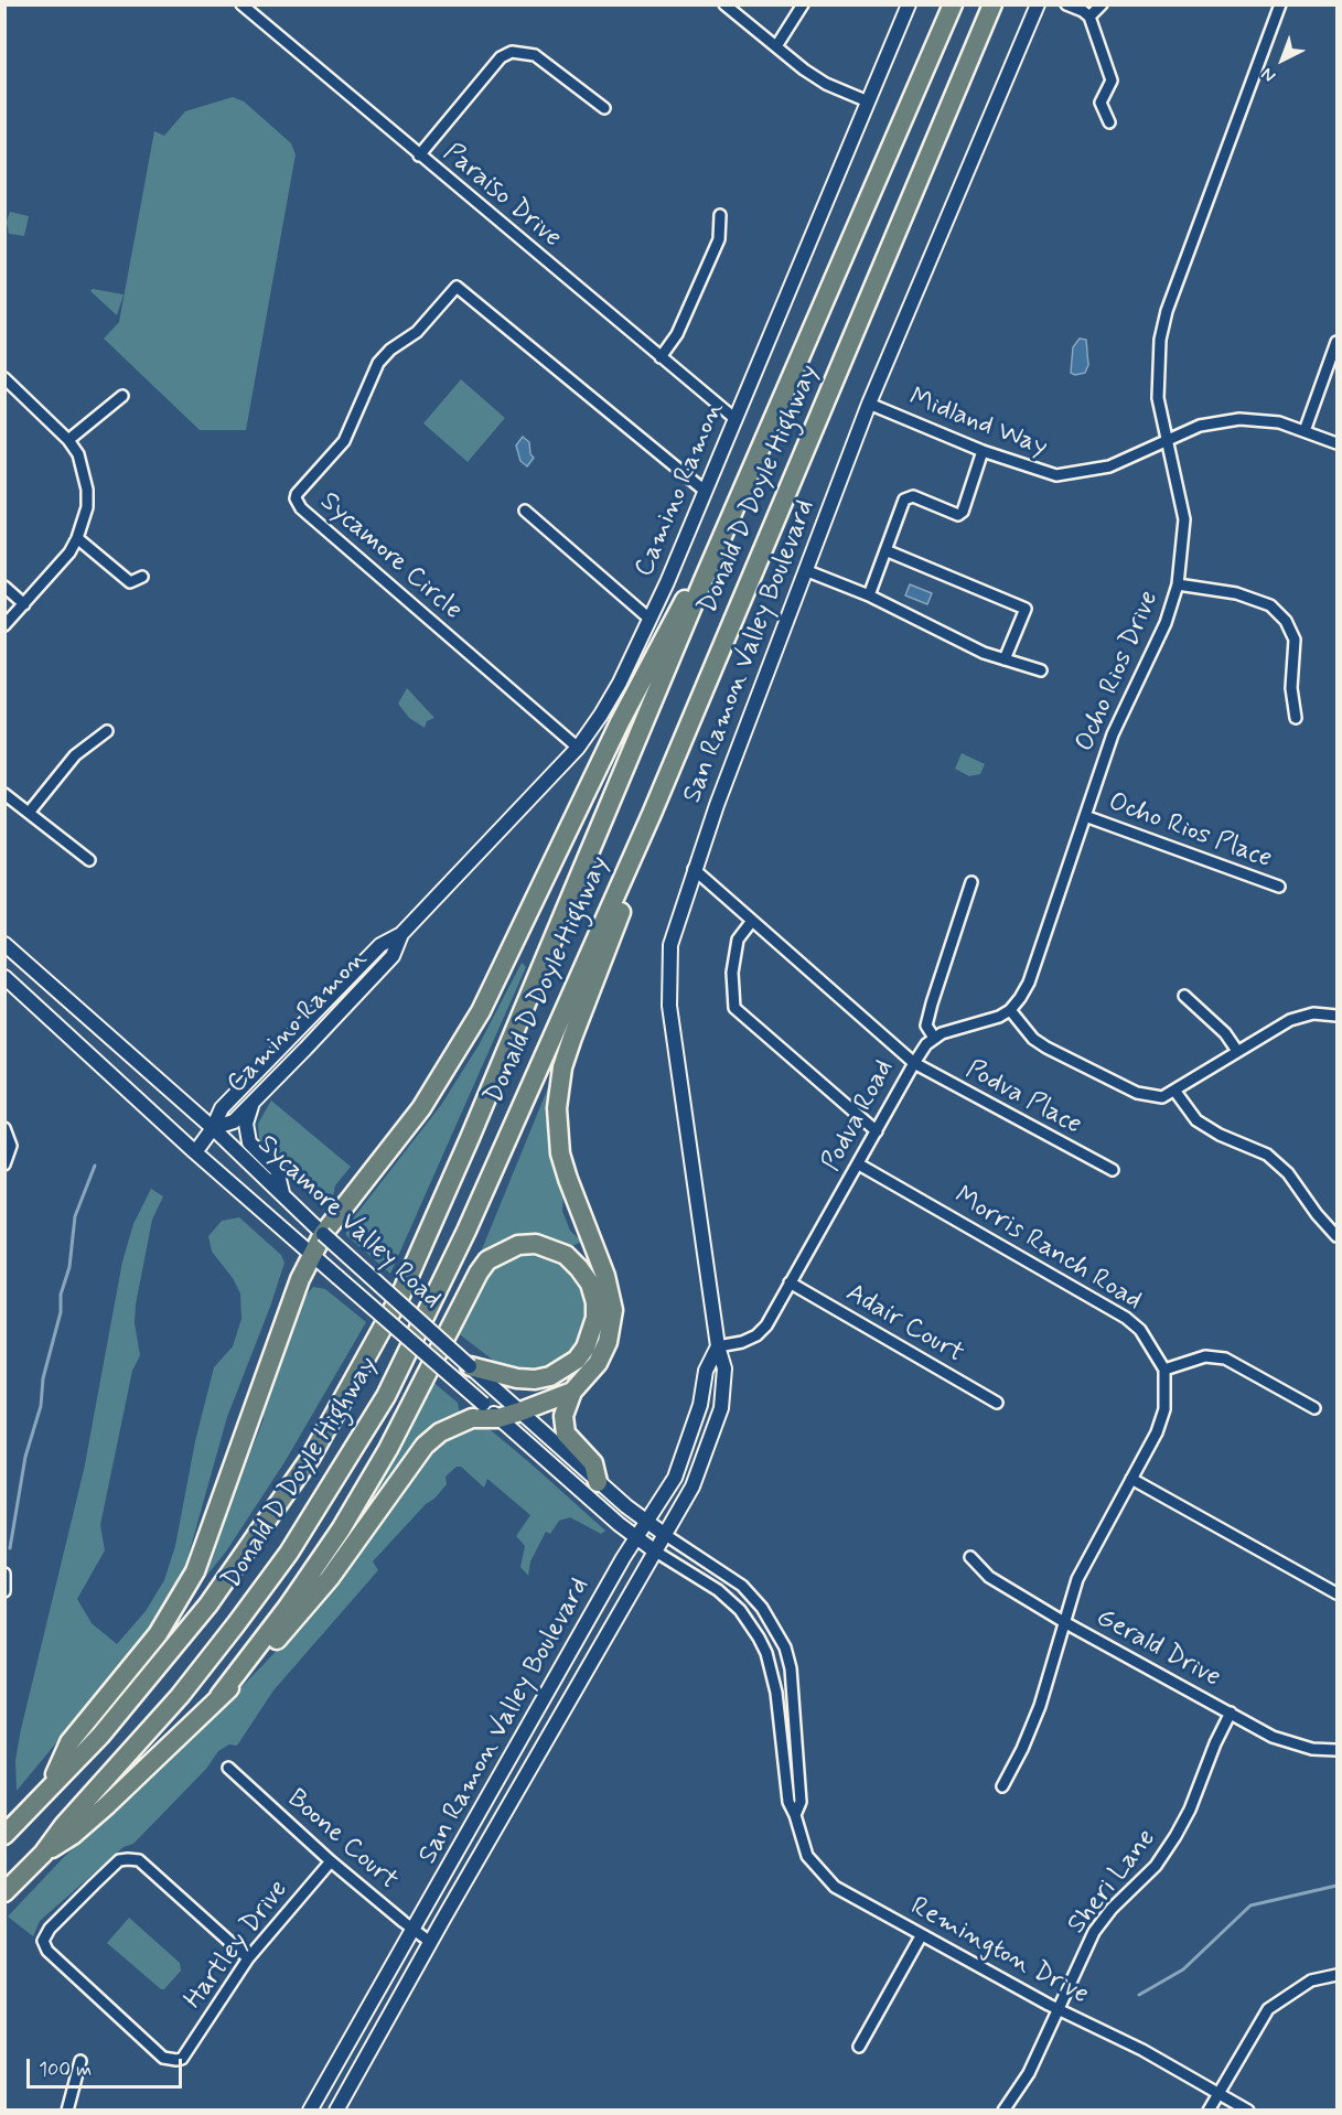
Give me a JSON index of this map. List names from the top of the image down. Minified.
{"streets":{"highway":["Donald D Doyle Highway"],"main road":["Camino Ramon","San Ramon Valley Boulevard","Sycamore Valley Road"],"street":["Paraiso Drive","Midland Way","Sycamore Circle","Ocho Rios Drive","Ocho Rios Place","Podva Place","Podva Road","Morris Ranch Road","Adair Court","Gerald Drive","Boone Court","Sheri Lane","Hartley Drive","Remington Drive"]},"crossings":[["Paraiso Drive","Camino Ramon"],["Midland Way","San Ramon Valley Boulevard"],["Midland Way","Ocho Rios Drive"],["Camino Ramon","Sycamore Circle"],["Camino Ramon","Sycamore Valley Road"],["San Ramon Valley Boulevard","Podva Road"],["San Ramon Valley Boulevard","Sycamore Valley Road"],["San Ramon Valley Boulevard","Boone Court"],["San Ramon Valley Boulevard","Remington Drive"],["Ocho Rios Drive","Ocho Rios Place"],["Podva Place","Podva Road"],["Podva Road","Morris Ranch Road"],["Podva Road","Adair Court"],["Sycamore Valley Road","Remington Drive"],["Gerald Drive","Sheri Lane"],["Boone Court","Hartley Drive"],["Sheri Lane","Remington Drive"]],"scale_bar":"100 m","north":"bottom left"}
